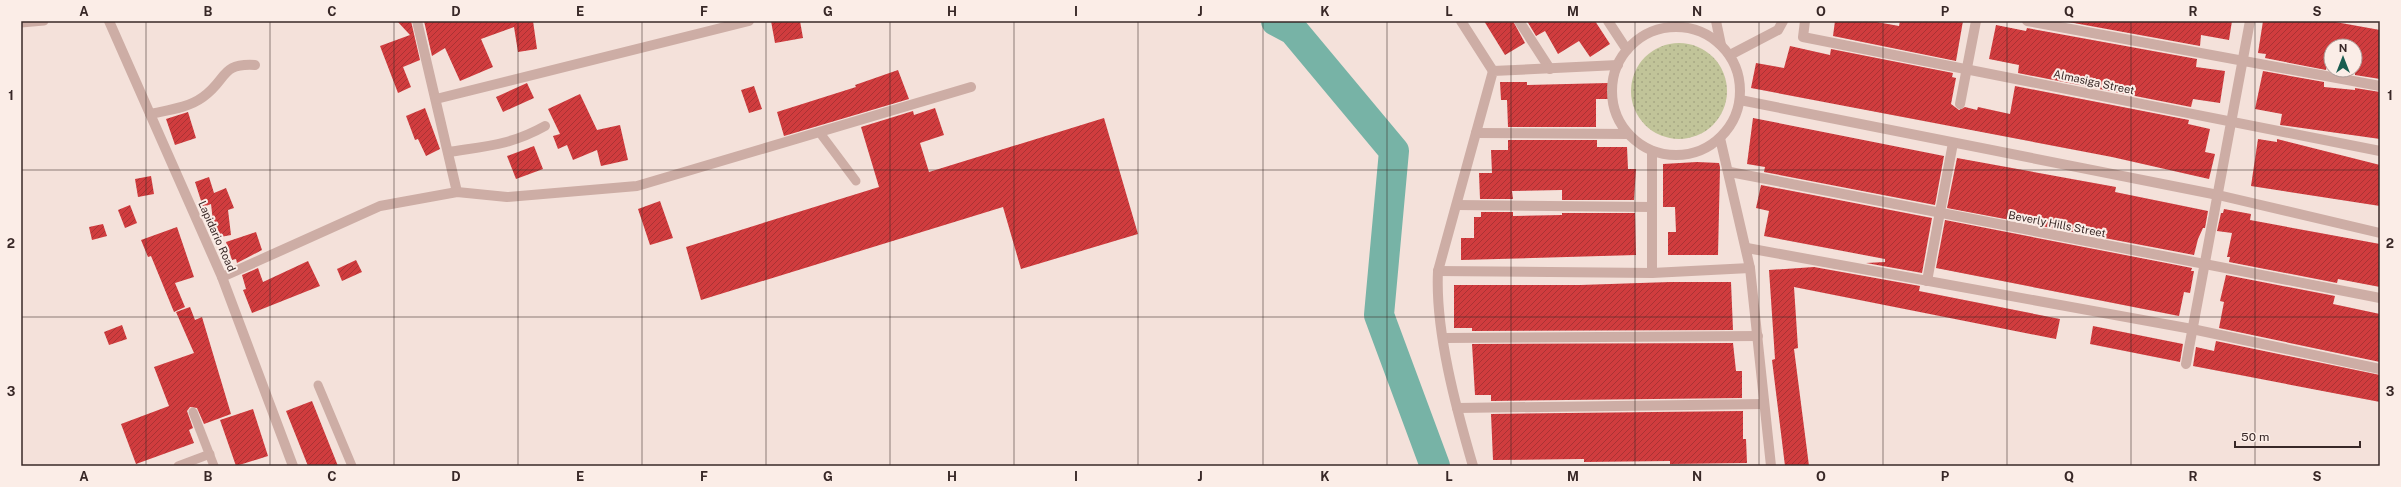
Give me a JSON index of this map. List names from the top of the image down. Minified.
{"streets":{"street":["Almasiga Street","Beverly Hills Street","Lapidario Road"]},"scale_bar":"50 m","north":"top","grid":{"columns":["A","B","C","D","E","F","G","H","I","J","K","L","M","N","O","P","Q","R","S"],"rows":["1","2","3"]}}
